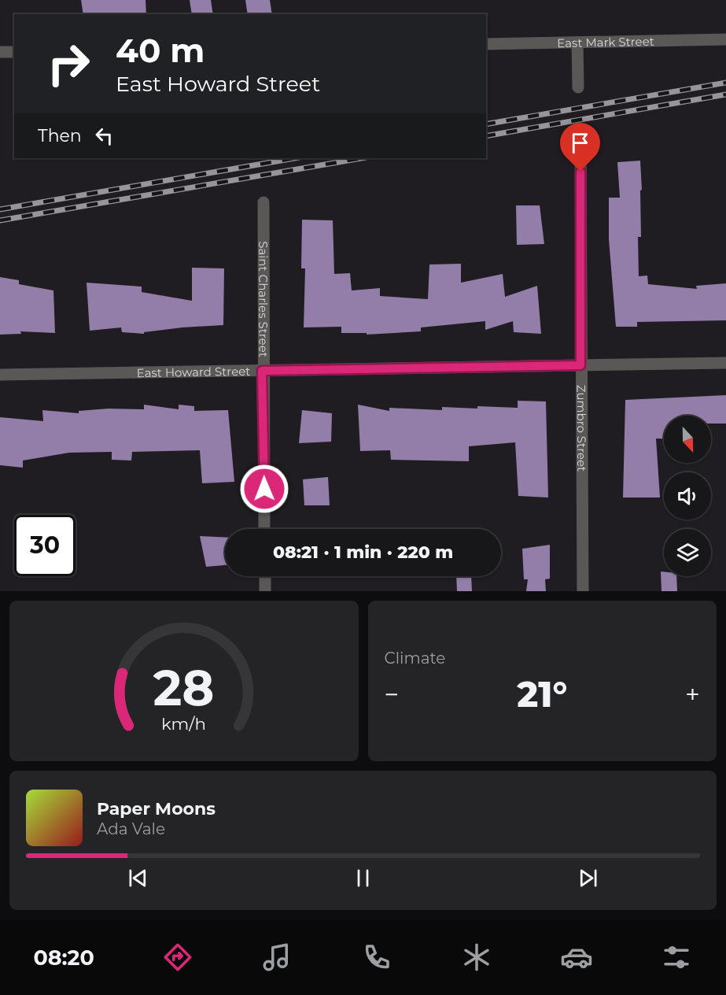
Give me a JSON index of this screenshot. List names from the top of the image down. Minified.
{"streets":{"street":["East Mark Street","Saint Charles Street","East Howard Street","Zumbro Street"]},"crossings":[["Saint Charles Street","East Howard Street"],["East Howard Street","Zumbro Street"]],"north":"bottom","page":{"turn":["40 m","East Howard Street"],"then":"Then","limit":"30","trip":"08:21 · 1 min · 220 m","tile":"Climate","heat":["−","21°","+"],"song":["Paper Moons","Ada Vale"],"tabs":"08:20","gauge":["28","km/h"]}}
